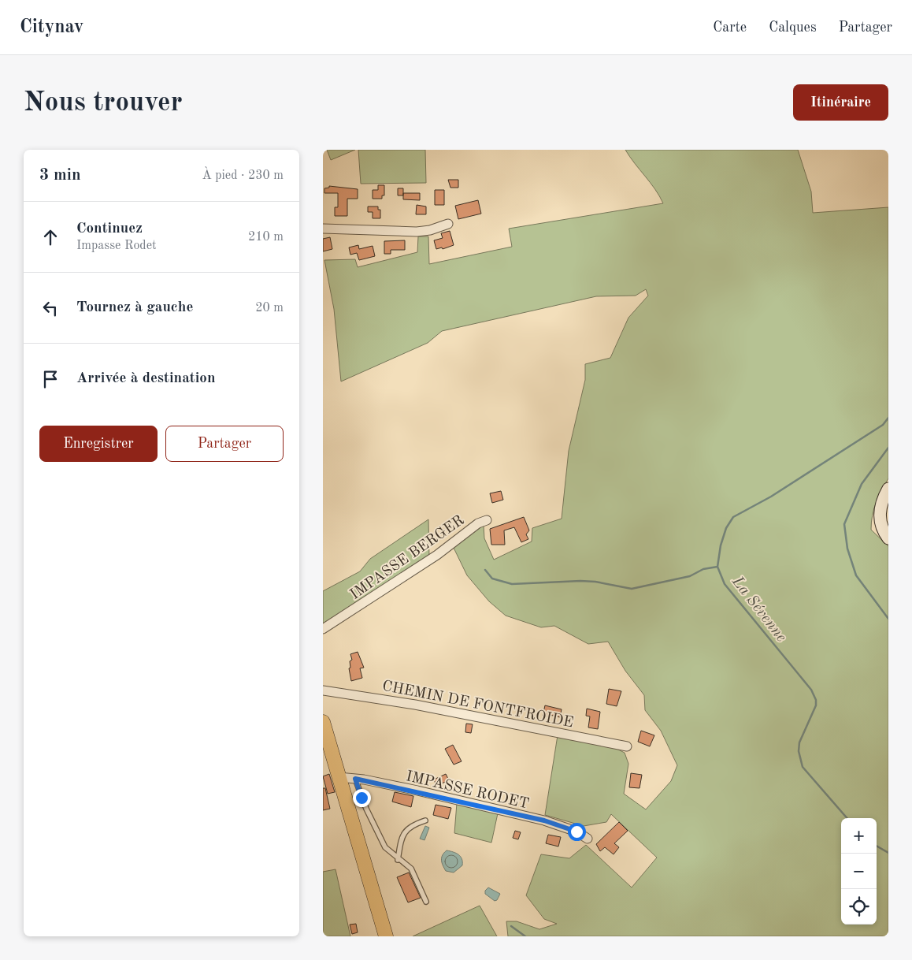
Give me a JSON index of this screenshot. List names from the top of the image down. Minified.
{"streets":{"street":["IMPASSE BERGER","CHEMIN DE FONTFROIDE","IMPASSE RODET"]},"water":["La Sévenne"],"page":{"header":"Citynav","nav":["Carte","Calques","Partager"],"buttons":["Itinéraire",["Enregistrer","Partager"]],"title":"Nous trouver","heading":["3 min","À pied · 230 m"],"list":[["Continuez","Impasse Rodet","210 m"],["Tournez à gauche","20 m"],"Arrivée à destination"],"map_buttons":["+","−"]}}
